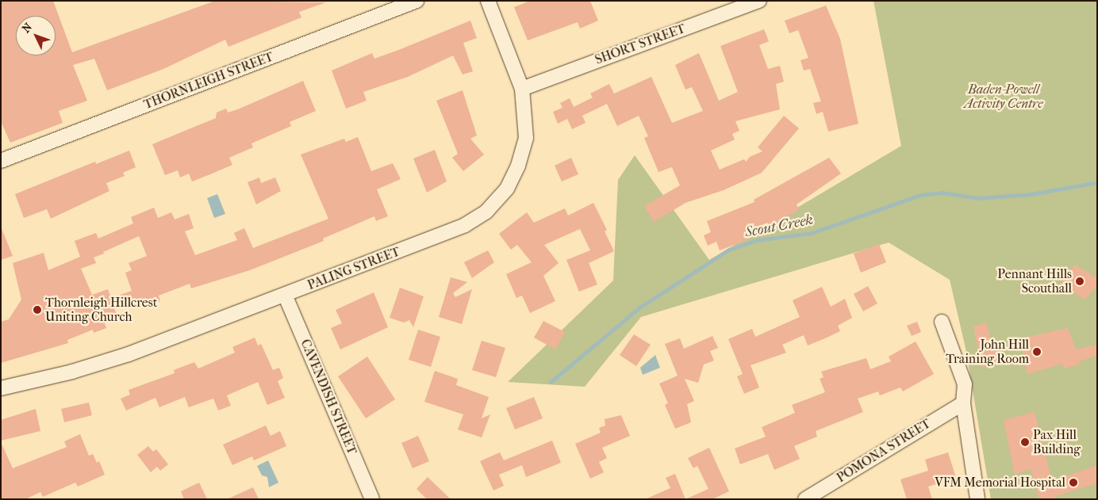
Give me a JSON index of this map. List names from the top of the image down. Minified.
{"streets":{"street":["SHORT STREET","THORNLEIGH STREET","PALING STREET","CAVENDISH STREET","POMONA STREET"]},"crossings":[["SHORT STREET","PALING STREET"],["PALING STREET","CAVENDISH STREET"]],"water":["Scout Creek"],"parks":["Baden-Powell Activity Centre"],"places":["Pennant Hills Scouthall","Thornleigh Hillcrest Uniting Church","John Hill Training Room","Pax Hill Building","VFM Memorial Hospital"],"north":"top left"}
